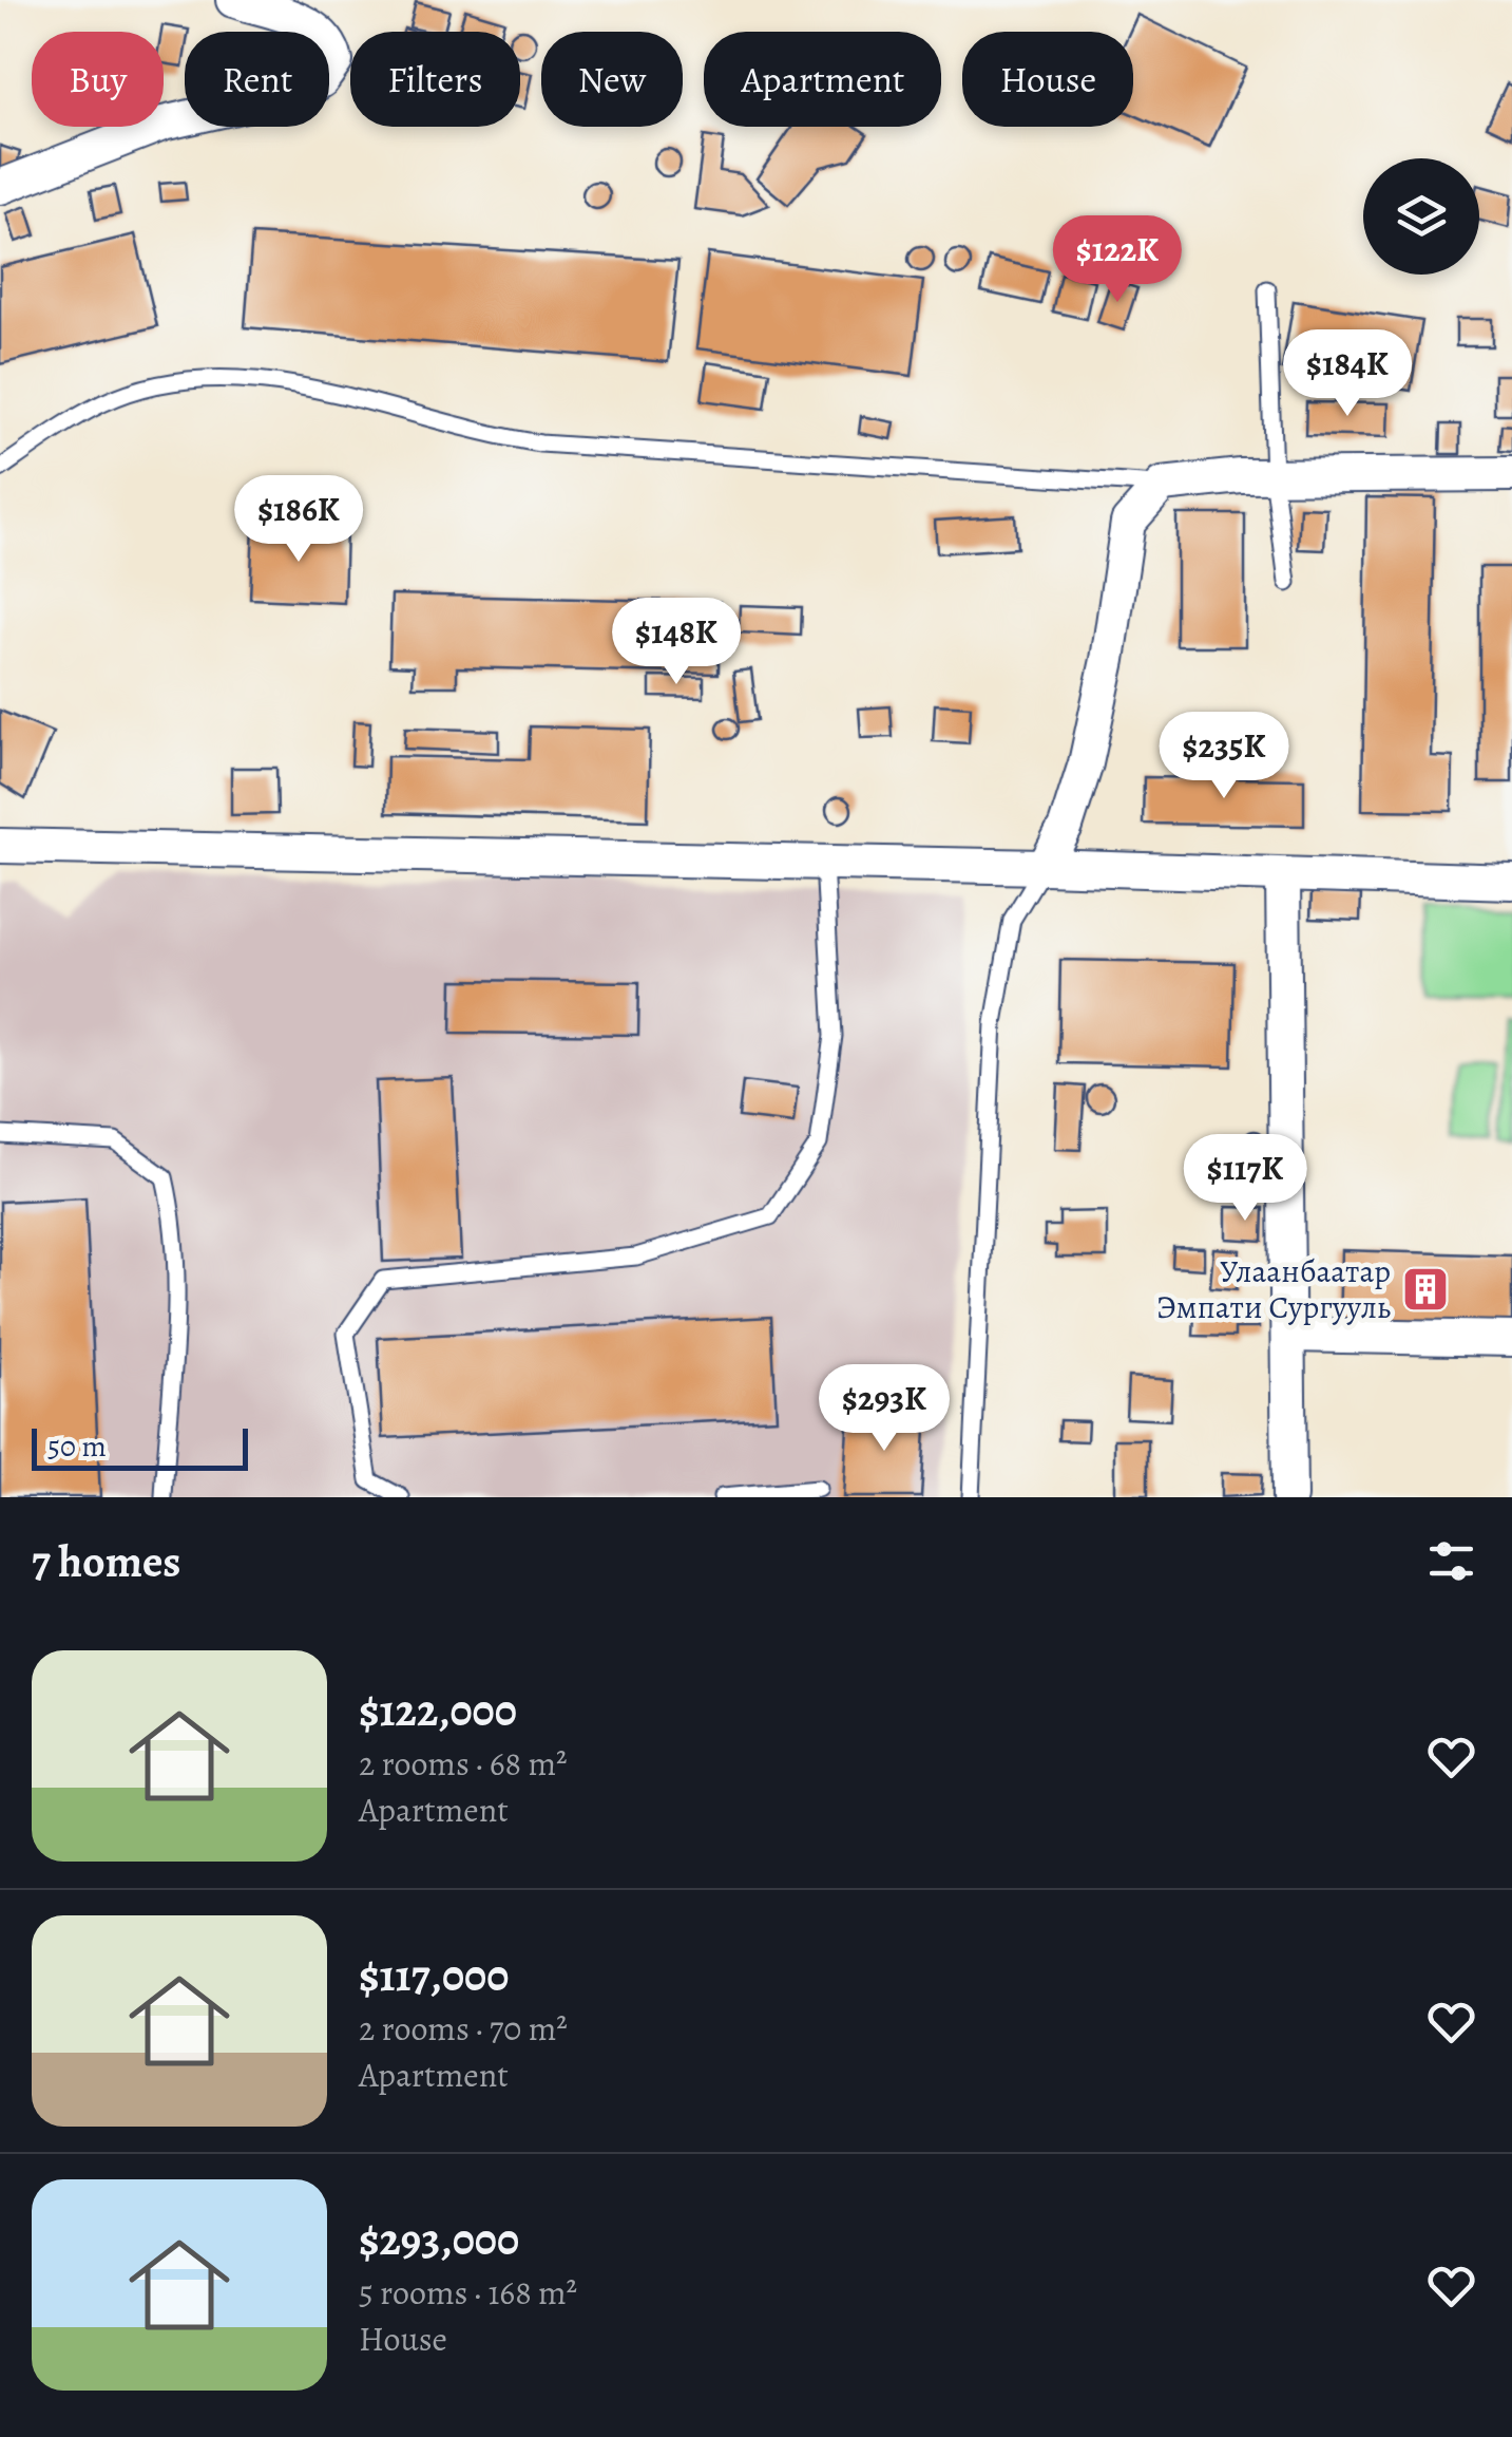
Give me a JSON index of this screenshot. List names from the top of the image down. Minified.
{"places":{"building":["Улаанбаатар Эмпати Сургууль"]},"scale_bar":"50 m","page":{"chip":["Buy","Rent","Filters","New","Apartment","House"],"price":["$122K","$184K","$186K","$148K","$235K","$117K","$293K"],"scale":"50 m","heading":"7 homes","list":[{"name":"$122,000","note":"2 rooms · 68 m² · Apartment"},{"name":"$117,000","note":"2 rooms · 70 m² · Apartment"},{"name":"$293,000","note":"5 rooms · 168 m² · House"}]}}
